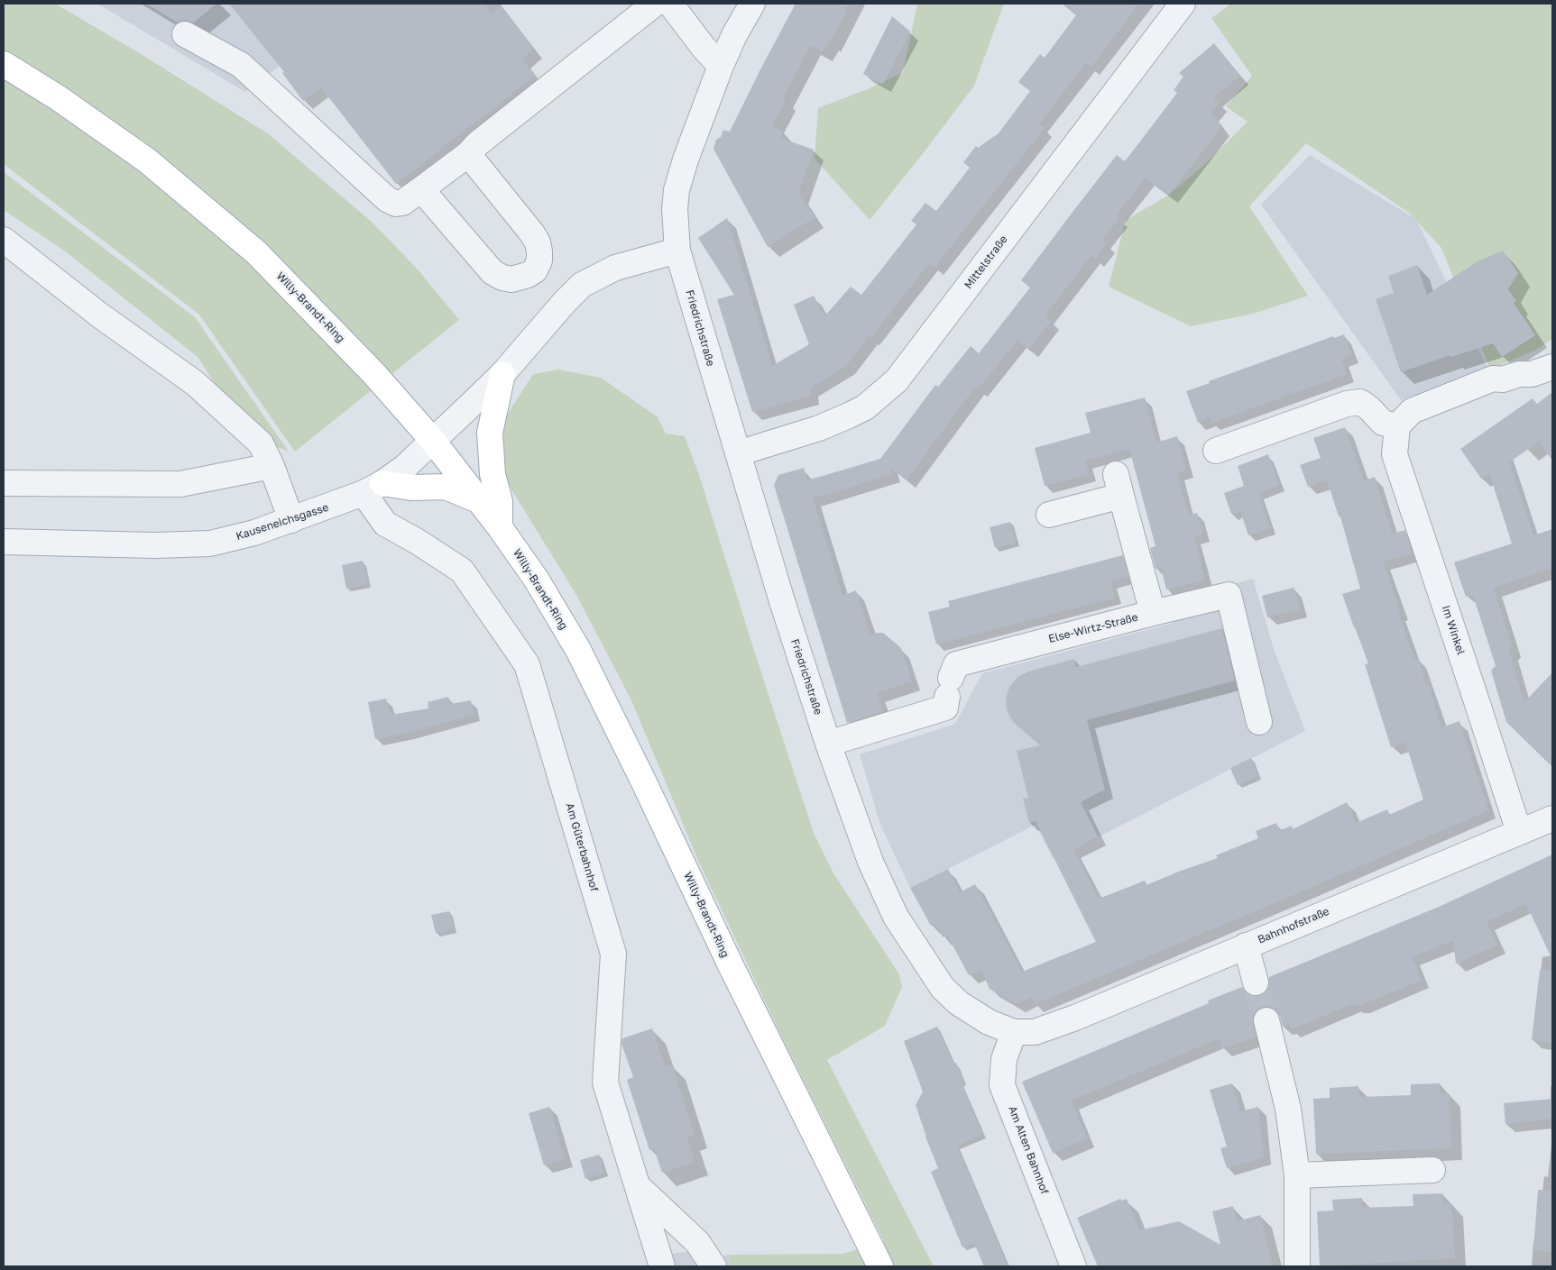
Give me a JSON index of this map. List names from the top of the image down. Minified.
{"streets":{"main road":["Willy-Brandt-Ring"],"street":["Mittelstraße","Friedrichstraße","Kauseneichsgasse","Else-Wirtz-Straße","Im Winkel","Am Güterbahnhof","Bahnhofstraße","Am Alten Bahnhof"]},"crossings":[["Mittelstraße","Friedrichstraße"],["Willy-Brandt-Ring","Kauseneichsgasse"],["Friedrichstraße","Else-Wirtz-Straße"],["Friedrichstraße","Bahnhofstraße"],["Friedrichstraße","Am Alten Bahnhof"],["Kauseneichsgasse","Am Güterbahnhof"],["Im Winkel","Bahnhofstraße"],["Bahnhofstraße","Am Alten Bahnhof"]]}
